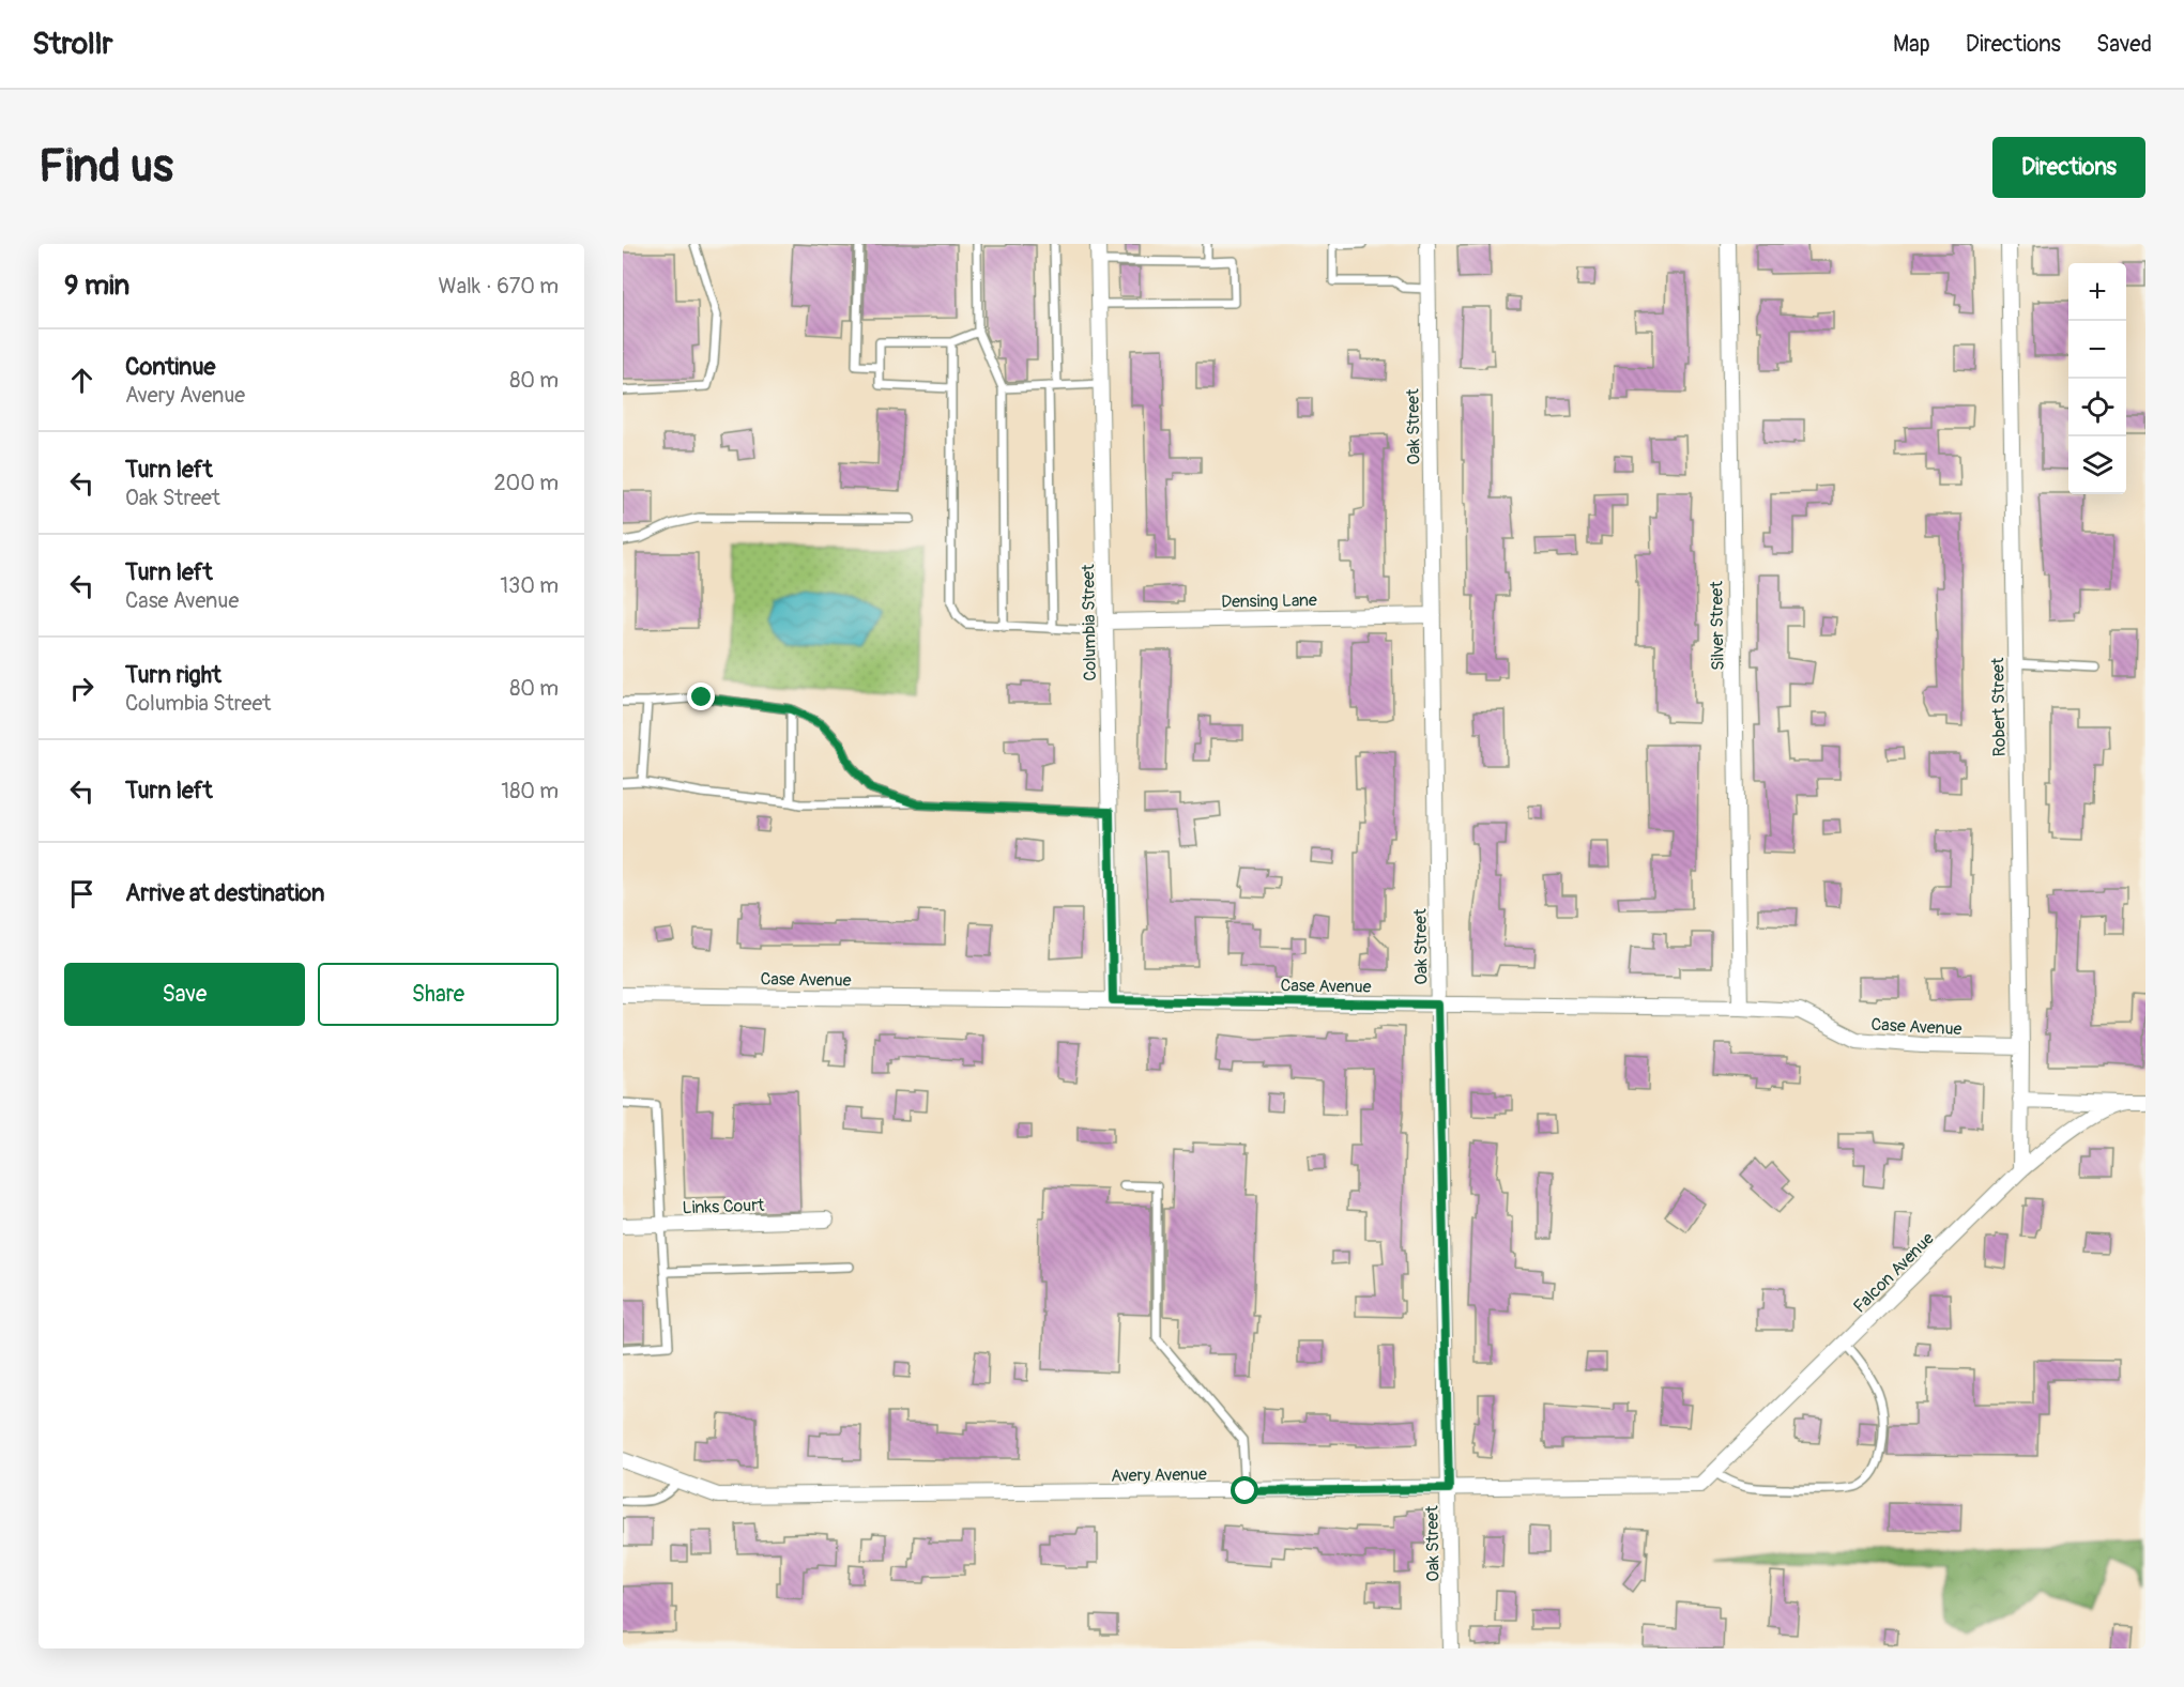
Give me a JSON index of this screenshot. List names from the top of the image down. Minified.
{"streets":{"street":["Oak Street","Densing Lane","Columbia Street","Silver Street","Robert Street","Case Avenue","Links Court","Falcon Avenue","Avery Avenue"]},"crossings":[["Oak Street","Densing Lane"],["Oak Street","Case Avenue"],["Oak Street","Avery Avenue"],["Densing Lane","Columbia Street"],["Columbia Street","Case Avenue"],["Silver Street","Case Avenue"],["Robert Street","Case Avenue"],["Robert Street","Falcon Avenue"],["Falcon Avenue","Avery Avenue"]],"page":{"header":"Strollr","nav":["Map","Directions","Saved"],"buttons":["Directions",["Save","Share"]],"title":"Find us","heading":["9 min","Walk · 670 m"],"map_buttons":["+","−"],"list":[["Continue","Avery Avenue","80 m"],["Turn left","Oak Street","200 m"],["Turn left","Case Avenue","130 m"],["Turn right","Columbia Street","80 m"],["Turn left","180 m"],"Arrive at destination"]}}
